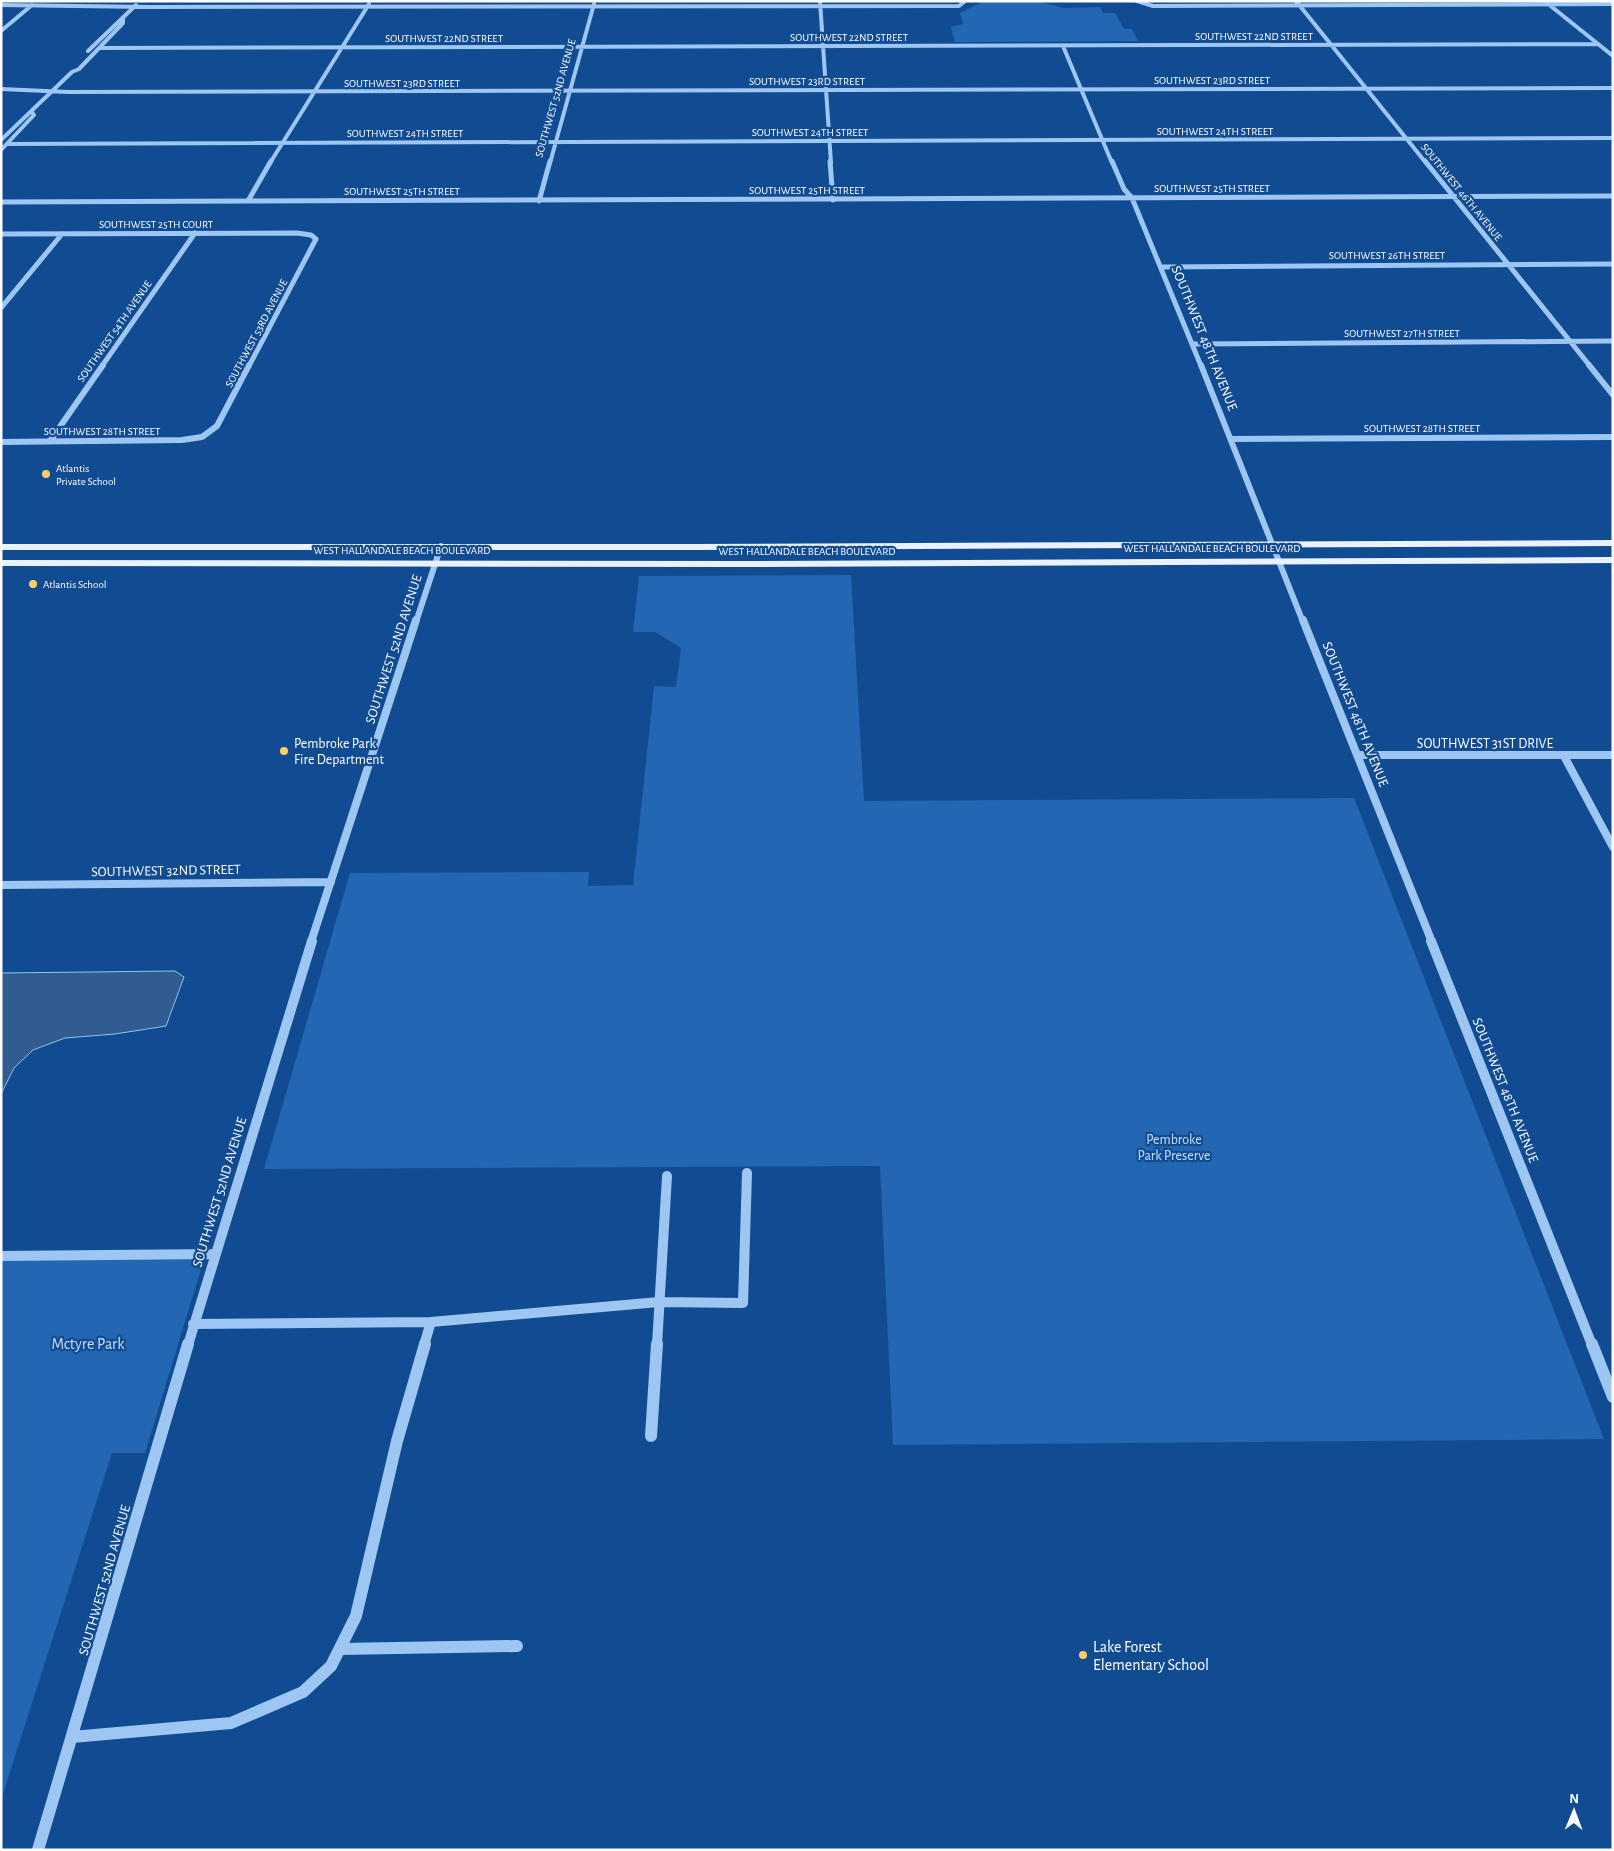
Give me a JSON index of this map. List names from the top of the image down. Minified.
{"streets":{"main road":["WEST HALLANDALE BEACH BOULEVARD"],"street":["SOUTHWEST 22ND STREET","SOUTHWEST 23RD STREET","SOUTHWEST 52ND AVENUE","SOUTHWEST 24TH STREET","SOUTHWEST 25TH STREET","SOUTHWEST 46TH AVENUE","SOUTHWEST 25TH COURT","SOUTHWEST 26TH STREET","SOUTHWEST 54TH AVENUE","SOUTHWEST 53RD AVENUE","SOUTHWEST 27TH STREET","SOUTHWEST 48TH AVENUE","SOUTHWEST 28TH STREET","SOUTHWEST 31ST DRIVE","SOUTHWEST 32ND STREET"]},"crossings":[["SOUTHWEST 22ND STREET","SOUTHWEST 52ND AVENUE"],["SOUTHWEST 22ND STREET","SOUTHWEST 46TH AVENUE"],["SOUTHWEST 22ND STREET","SOUTHWEST 48TH AVENUE"],["SOUTHWEST 23RD STREET","SOUTHWEST 52ND AVENUE"],["SOUTHWEST 23RD STREET","SOUTHWEST 46TH AVENUE"],["SOUTHWEST 23RD STREET","SOUTHWEST 48TH AVENUE"],["SOUTHWEST 52ND AVENUE","SOUTHWEST 24TH STREET"],["SOUTHWEST 52ND AVENUE","SOUTHWEST 25TH STREET"],["SOUTHWEST 52ND AVENUE","WEST HALLANDALE BEACH BOULEVARD"],["SOUTHWEST 52ND AVENUE","SOUTHWEST 32ND STREET"],["SOUTHWEST 24TH STREET","SOUTHWEST 46TH AVENUE"],["SOUTHWEST 24TH STREET","SOUTHWEST 48TH AVENUE"],["SOUTHWEST 25TH STREET","SOUTHWEST 46TH AVENUE"],["SOUTHWEST 25TH STREET","SOUTHWEST 48TH AVENUE"],["SOUTHWEST 46TH AVENUE","SOUTHWEST 26TH STREET"],["SOUTHWEST 46TH AVENUE","SOUTHWEST 27TH STREET"],["SOUTHWEST 25TH COURT","SOUTHWEST 54TH AVENUE"],["SOUTHWEST 25TH COURT","SOUTHWEST 53RD AVENUE"],["SOUTHWEST 26TH STREET","SOUTHWEST 48TH AVENUE"],["SOUTHWEST 54TH AVENUE","SOUTHWEST 28TH STREET"],["SOUTHWEST 53RD AVENUE","SOUTHWEST 28TH STREET"],["SOUTHWEST 27TH STREET","SOUTHWEST 48TH AVENUE"],["SOUTHWEST 48TH AVENUE","SOUTHWEST 28TH STREET"],["SOUTHWEST 48TH AVENUE","WEST HALLANDALE BEACH BOULEVARD"],["SOUTHWEST 48TH AVENUE","SOUTHWEST 31ST DRIVE"]],"parks":["Pembroke Park Preserve","Mctyre Park"],"places":["Atlantis Private School","Atlantis School","Pembroke Park Fire Department","Lake Forest Elementary School"],"north":"top"}
